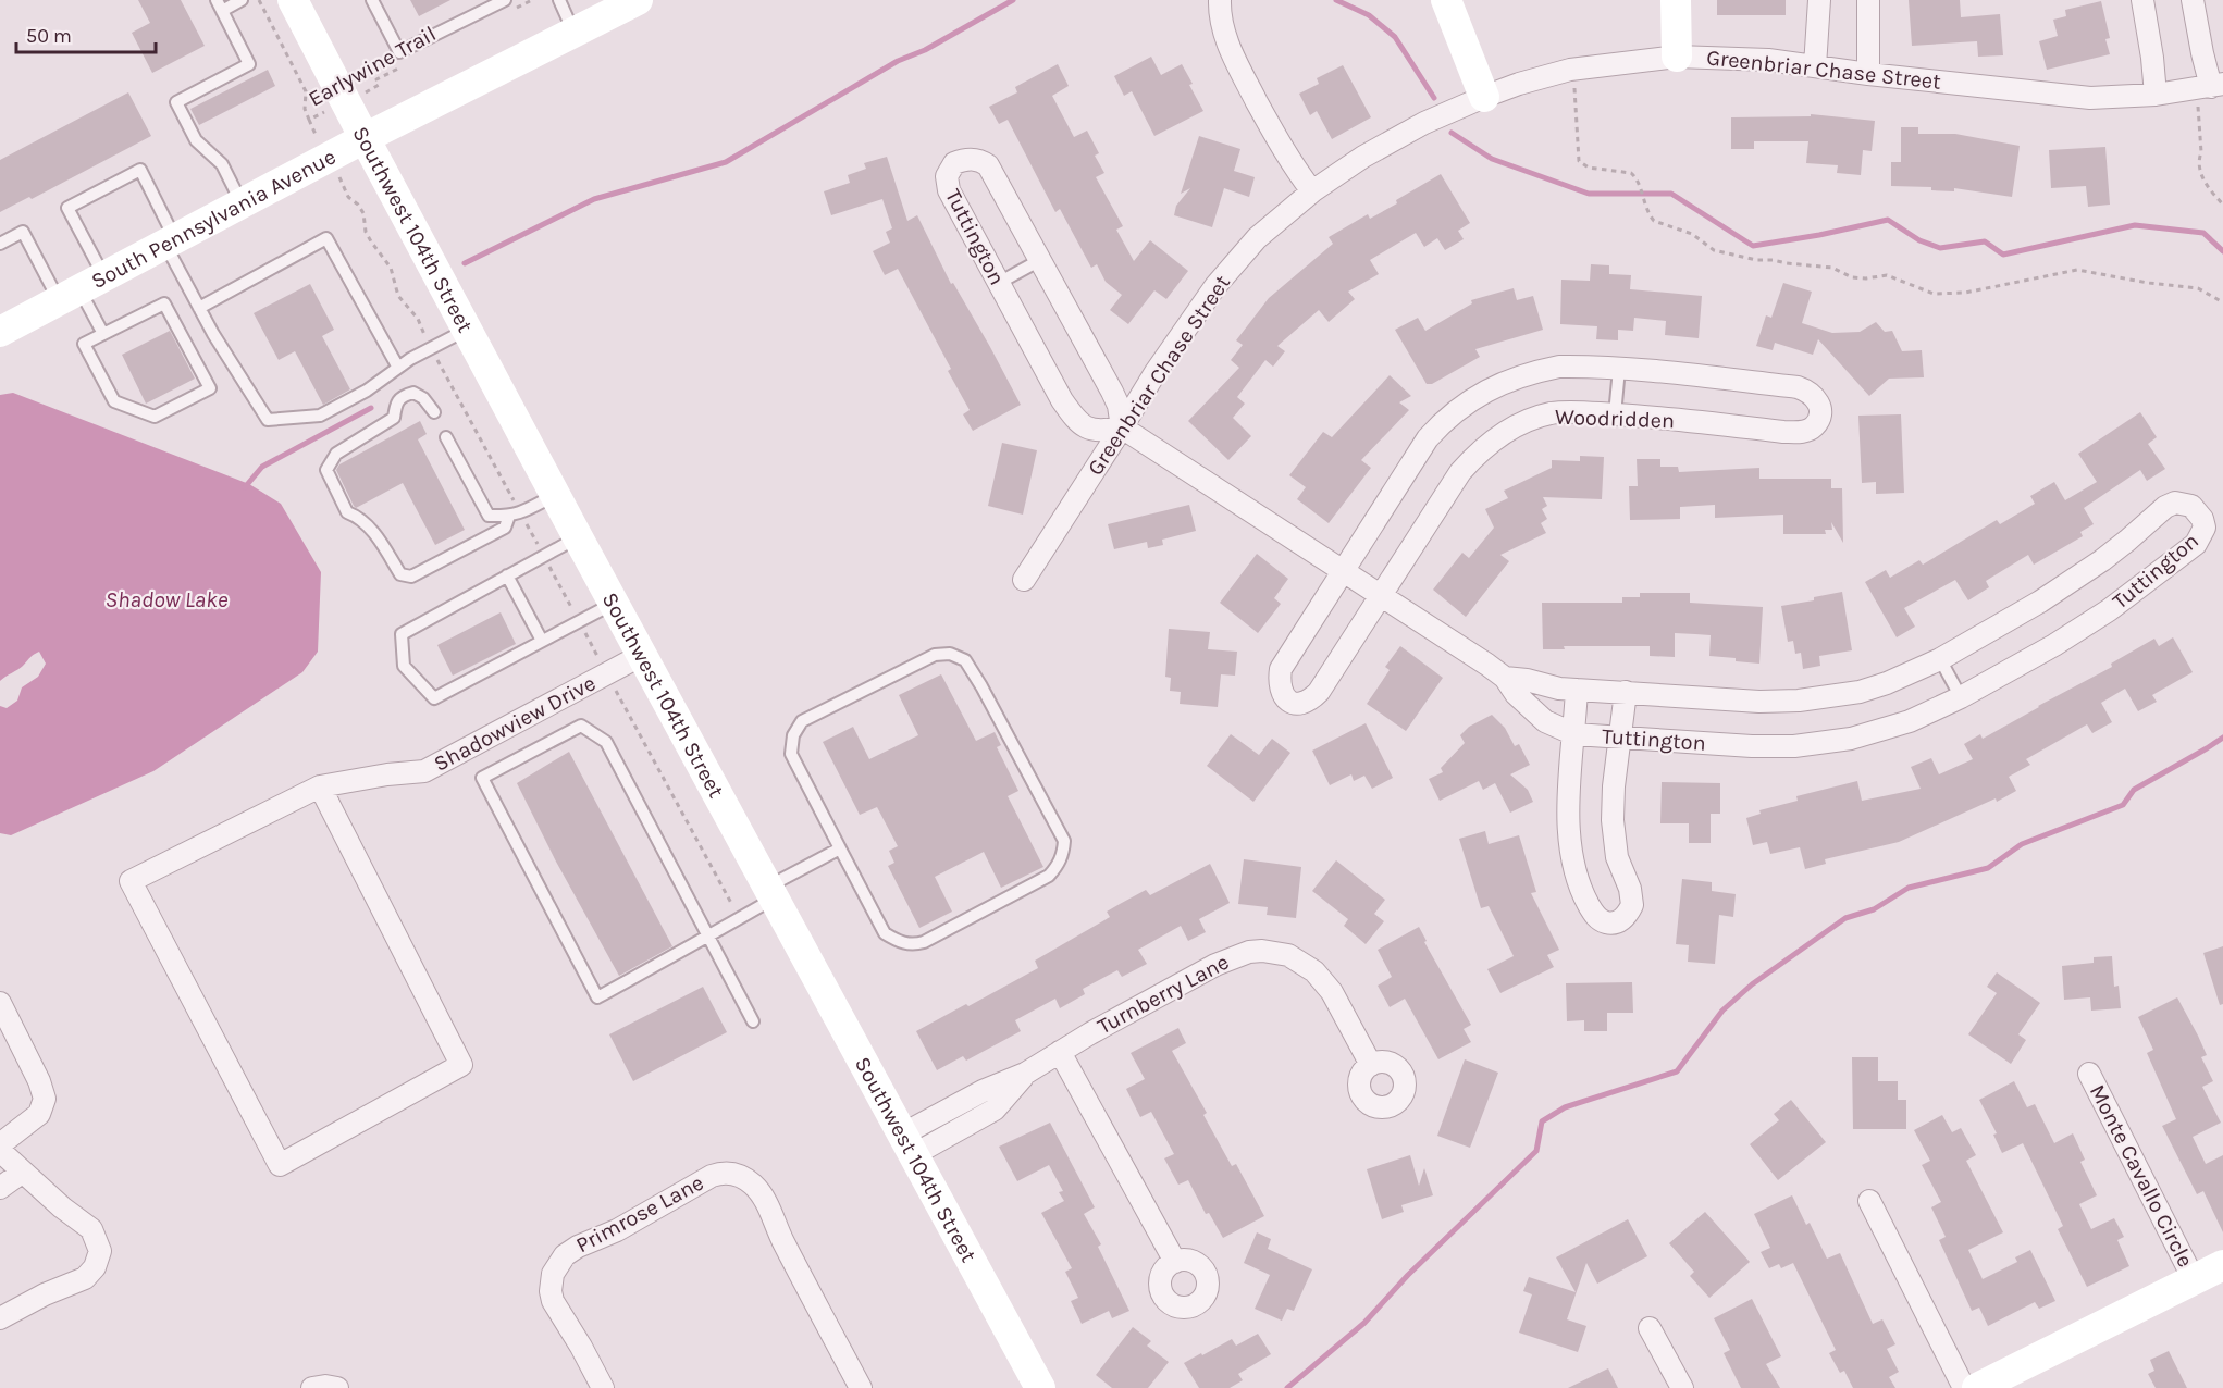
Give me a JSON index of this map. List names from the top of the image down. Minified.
{"streets":{"main road":["South Pennsylvania Avenue","Southwest 104th Street"],"street":["Greenbriar Chase Street","Tuttington","Woodridden","Shadowview Drive","Turnberry Lane","Monte Cavallo Circle","Primrose Lane"],"path":["Earlywine Trail"]},"crossings":[["Earlywine Trail","Southwest 104th Street"],["Greenbriar Chase Street","Tuttington"],["South Pennsylvania Avenue","Southwest 104th Street"],["Southwest 104th Street","Shadowview Drive"],["Southwest 104th Street","Turnberry Lane"],["Tuttington","Woodridden"]],"water":["Shadow Lake"],"scale_bar":"50 m"}
